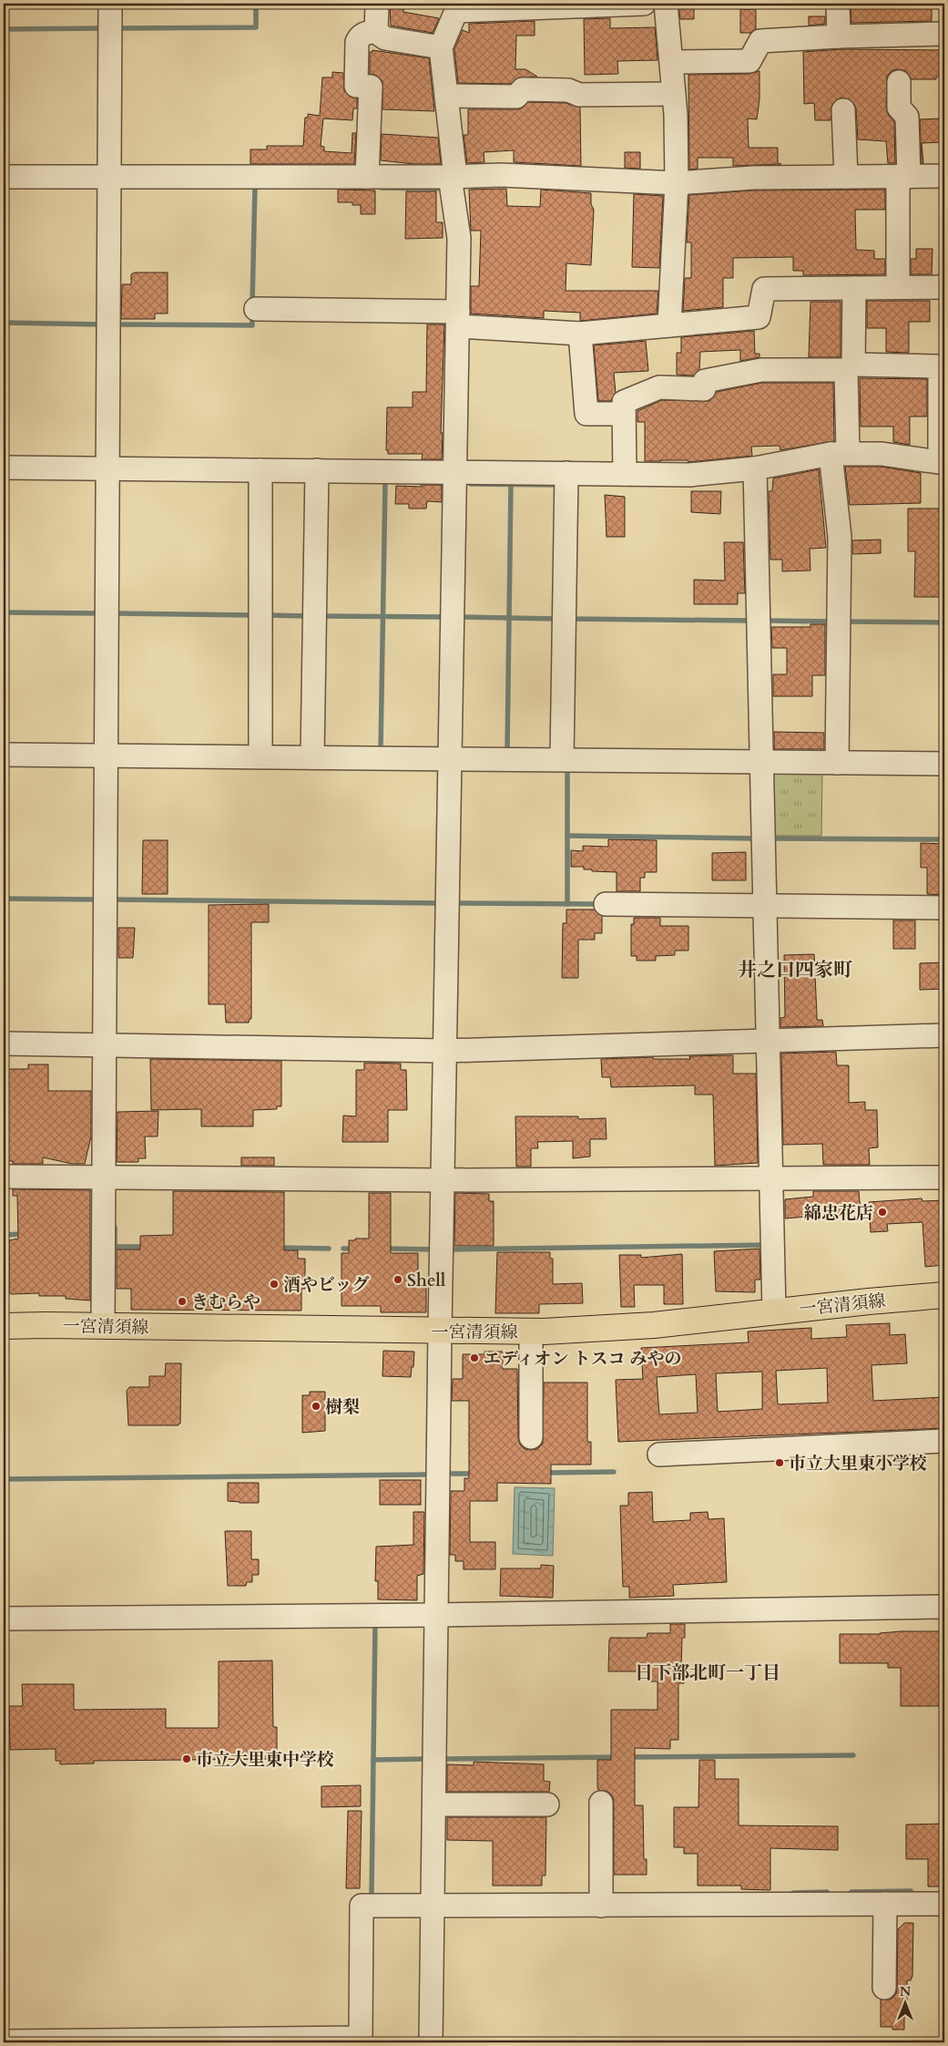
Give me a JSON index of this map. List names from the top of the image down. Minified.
{"streets":{"main road":["一宮清須線"]},"districts":["井之口四家町","日下部北町一丁目"],"places":["綿忠花店","Shell","酒やビッグ","きむらや","エディオン トスコ みやの","樹梨","市立大里東小学校","市立大里東中学校"],"north":"top"}
